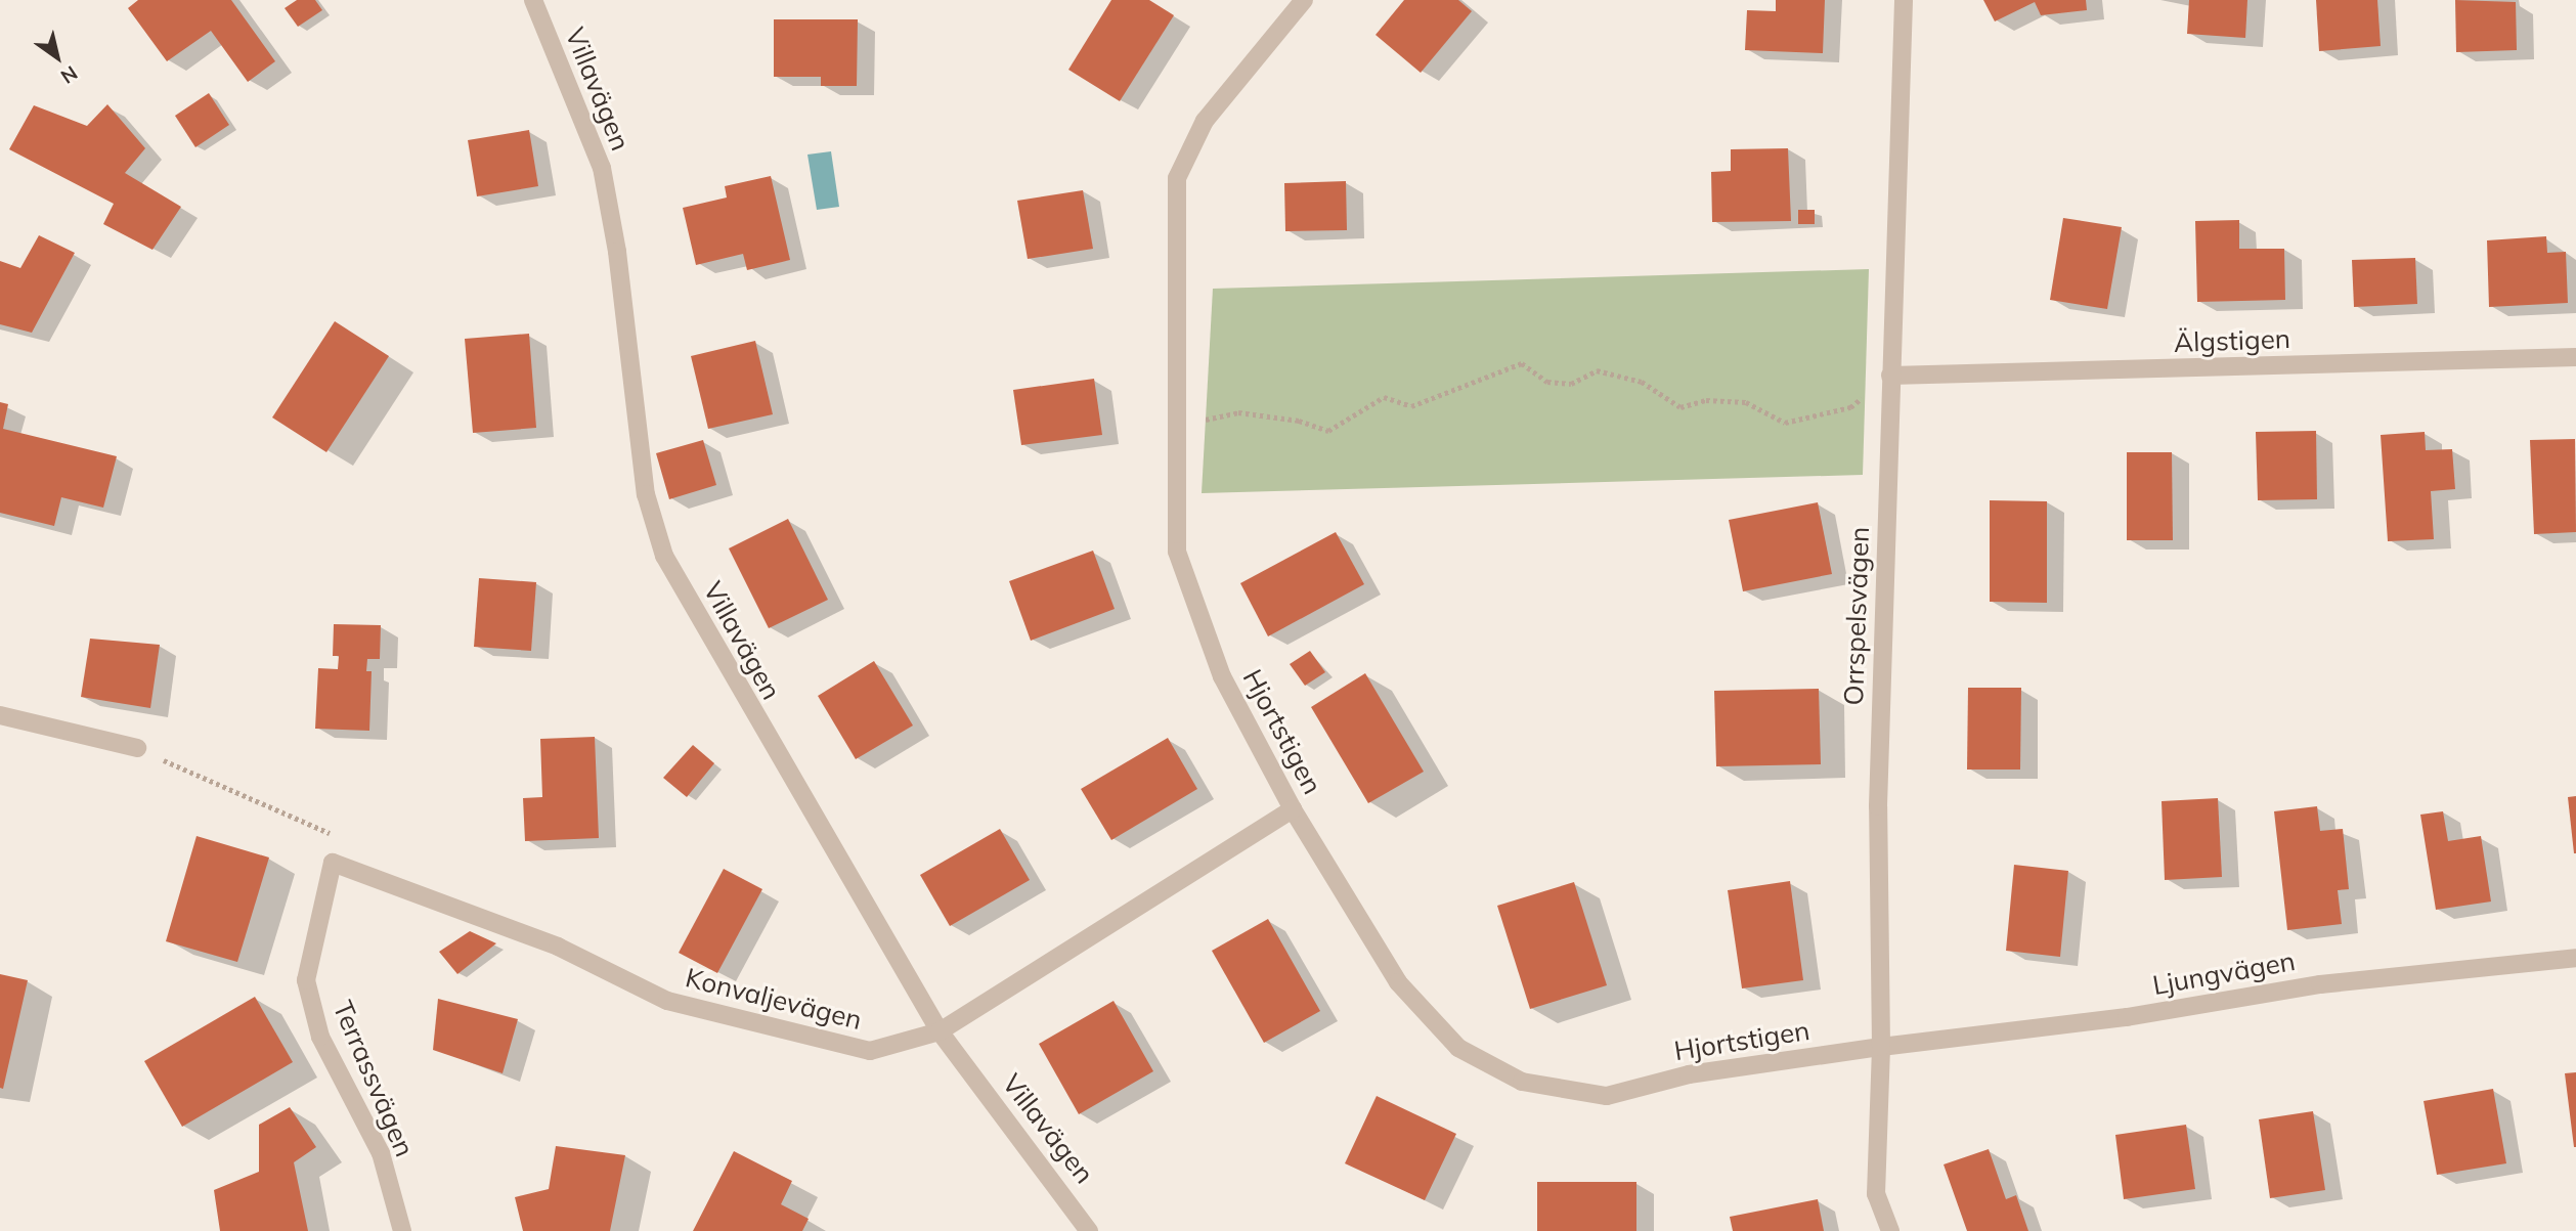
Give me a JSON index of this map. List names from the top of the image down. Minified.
{"streets":{"street":["Villavägen","Älgstigen","Orrspelsvägen","Hjortstigen","Ljungvägen","Konvaljevägen","Terrassvägen"]},"crossings":[["Villavägen","Konvaljevägen"],["Älgstigen","Orrspelsvägen"],["Orrspelsvägen","Hjortstigen"],["Orrspelsvägen","Ljungvägen"],["Hjortstigen","Ljungvägen"],["Hjortstigen","Konvaljevägen"],["Konvaljevägen","Terrassvägen"]],"north":"bottom right"}
